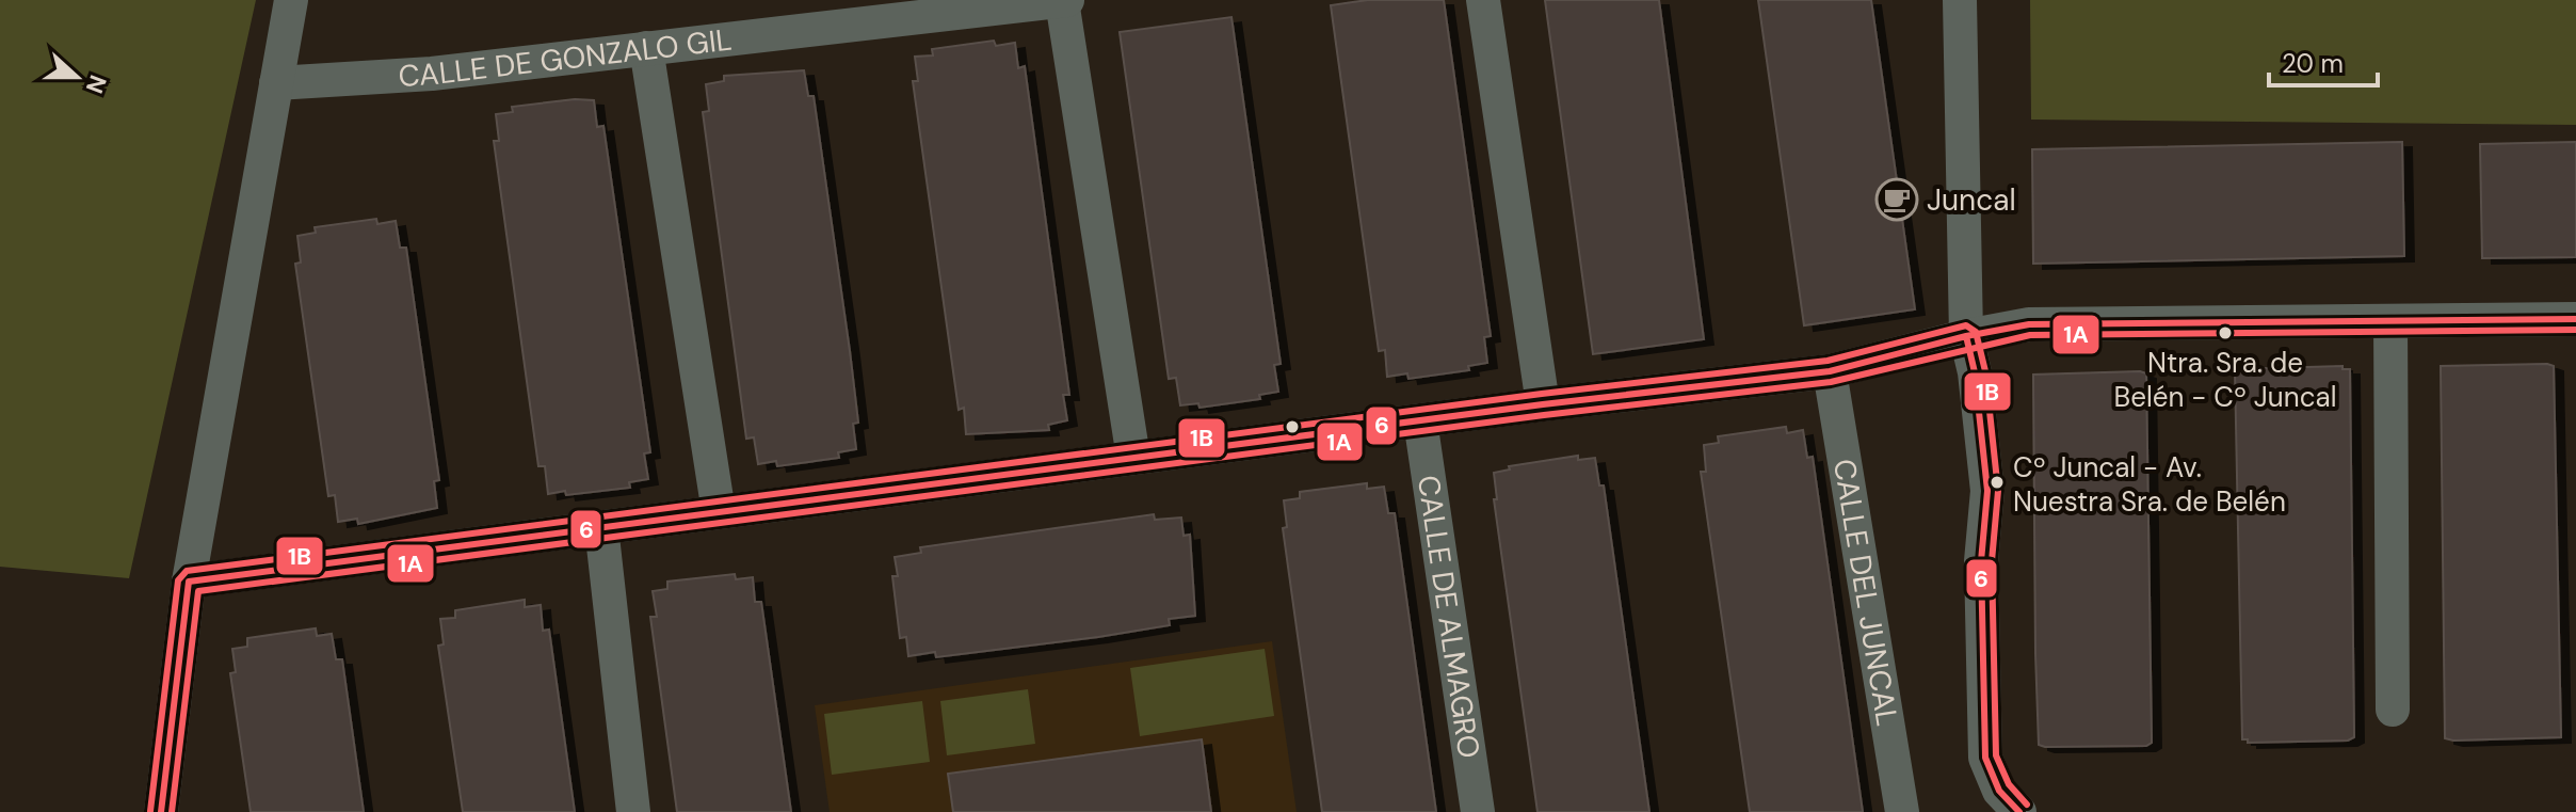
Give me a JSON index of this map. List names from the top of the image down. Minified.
{"streets":{"street":["CALLE DE GONZALO GIL","CALLE DEL JUNCAL","CALLE DE ALMAGRO"]},"places":{"cafe":["Juncal"],"other":["Ntra. Sra. de Belén - Cº Juncal","Cº Juncal - Av. Nuestra Sra. de Belén"]},"lines":["transit line 6","transit line 1B","transit line 1A"],"scale_bar":"20 m","north":"right"}
